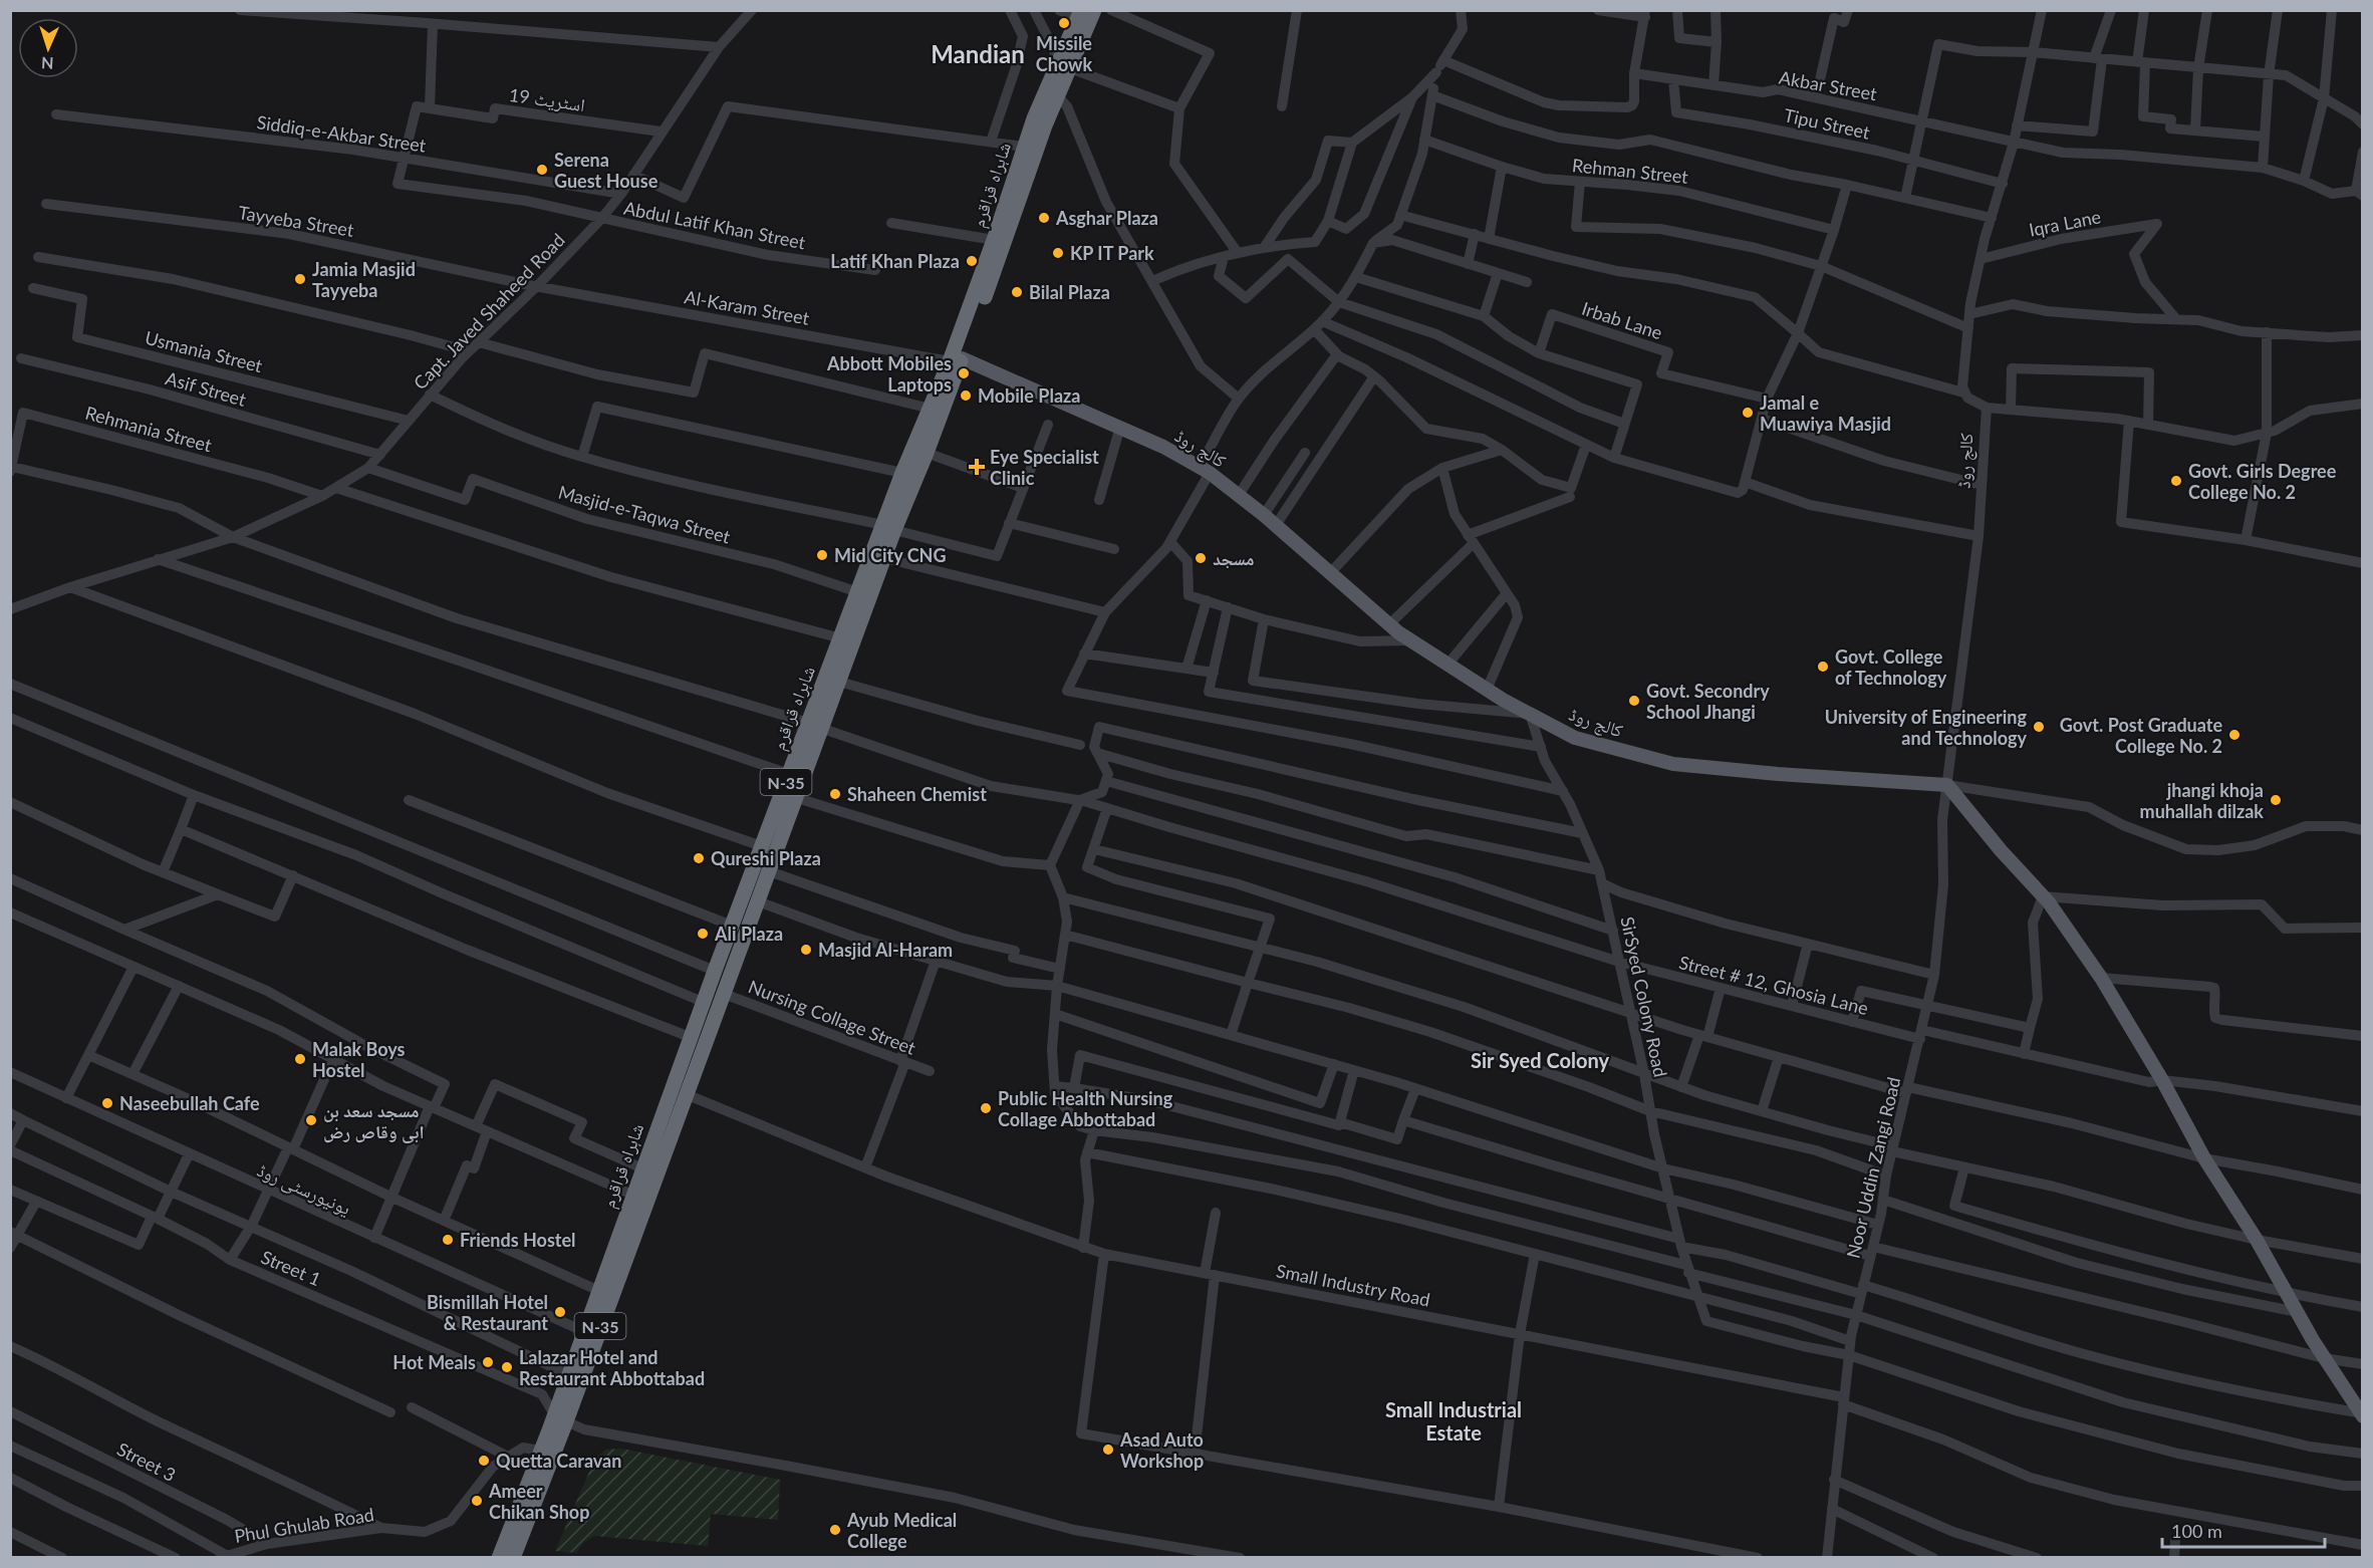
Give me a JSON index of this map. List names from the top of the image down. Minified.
{"streets":{"highway":["شاہراہ قراقرم","N-35"],"main road":["کالج روڈ"],"street":["Akbar Street","اسٹریٹ 19","Tipu Street","Siddiq-e-Akbar Street","Rehman Street","Tayyeba Street","Iqra Lane","Abdul Latif Khan Street","Al-Karam Street","Capt. Javed Shaheed Road","Irbab Lane","Usmania Street","Asif Street","Rehmania Street","Masjid-e-Taqwa Street","Street # 12, Ghosia Lane","SirSyed Colony Road","Nursing Collage Street","Noor Uddin Zangi Road","یونیورسٹی روڈ","Street 1","Small Industry Road","Street 3","Phul Ghulab Road"]},"crossings":[["Akbar Street","Tipu Street"],["اسٹریٹ 19","Capt. Javed Shaheed Road"],["Siddiq-e-Akbar Street","Abdul Latif Khan Street"],["Siddiq-e-Akbar Street","Capt. Javed Shaheed Road"],["شاہراہ قراقرم","Al-Karam Street"],["شاہراہ قراقرم","کالج روڈ"],["شاہراہ قراقرم","Masjid-e-Taqwa Street"],["شاہراہ قراقرم","Street # 12, Ghosia Lane"],["شاہراہ قراقرم","Nursing Collage Street"],["شاہراہ قراقرم","یونیورسٹی روڈ"],["شاہراہ قراقرم","Street 1"],["شاہراہ قراقرم","Small Industry Road"],["شاہراہ قراقرم","Phul Ghulab Road"],["Tayyeba Street","Al-Karam Street"],["Tayyeba Street","Capt. Javed Shaheed Road"],["Abdul Latif Khan Street","Capt. Javed Shaheed Road"],["Al-Karam Street","Capt. Javed Shaheed Road"],["Al-Karam Street","کالج روڈ"],["Capt. Javed Shaheed Road","Usmania Street"],["Capt. Javed Shaheed Road","Asif Street"],["Capt. Javed Shaheed Road","Rehmania Street"],["Capt. Javed Shaheed Road","Masjid-e-Taqwa Street"],["Capt. Javed Shaheed Road","Street # 12, Ghosia Lane"],["Rehmania Street","Street # 12, Ghosia Lane"],["کالج روڈ","SirSyed Colony Road"],["کالج روڈ","Noor Uddin Zangi Road"],["Street # 12, Ghosia Lane","SirSyed Colony Road"],["Street # 12, Ghosia Lane","Noor Uddin Zangi Road"],["SirSyed Colony Road","Noor Uddin Zangi Road"],["Noor Uddin Zangi Road","Small Industry Road"],["Street 3","Phul Ghulab Road"]],"districts":["Mandian","Sir Syed Colony","Small Industrial Estate"],"places":{"other":["Missile Chowk","Serena Guest House","Asghar Plaza","KP IT Park","Latif Khan Plaza","Jamia Masjid Tayyeba","Bilal Plaza","Abbott Mobiles Laptops","Mobile Plaza","Jamal e Muawiya Masjid","Govt. Girls Degree College No. 2","Mid City CNG","مسجد","Govt. College of Technology","Govt. Secondry School Jhangi","University of Engineering and Technology","Govt. Post Graduate College No. 2","Shaheen Chemist","jhangi khoja muhallah dilzak","Qureshi Plaza","Ali Plaza","Masjid Al-Haram","Malak Boys Hostel","Naseebullah Cafe","Public Health Nursing Collage Abbottabad","مسجد سعد بن ابی وقاص رض","Friends Hostel","Bismillah Hotel & Restaurant","Hot Meals","Lalazar Hotel and Restaurant Abbottabad","Asad Auto Workshop","Quetta Caravan","Ameer Chikan Shop","Ayub Medical College"],"health":["Eye Specialist Clinic"]},"scale_bar":"100 m","north":"bottom"}
